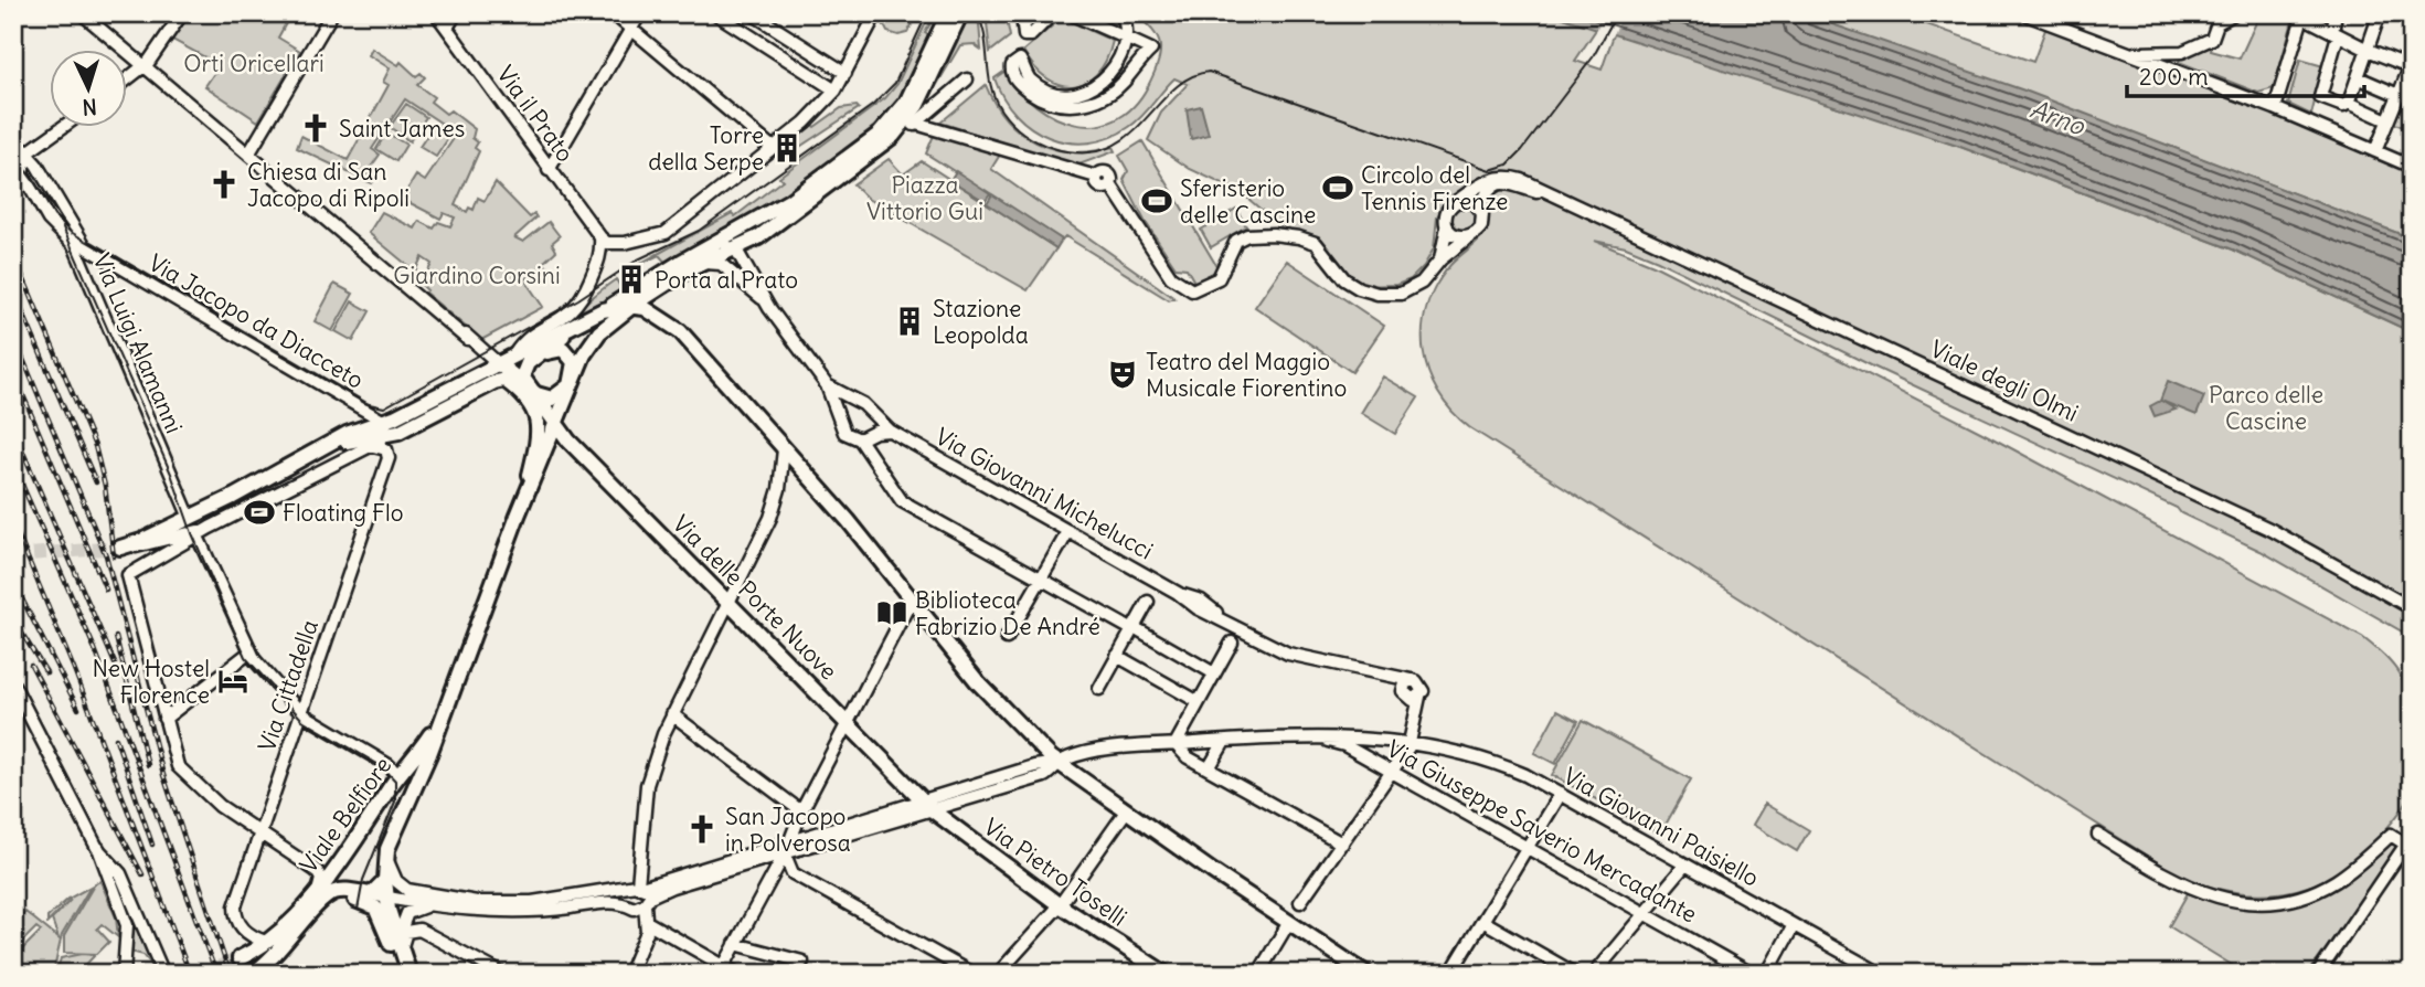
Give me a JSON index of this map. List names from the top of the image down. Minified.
{"streets":{"main road":["Via delle Porte Nuove","Viale Belfiore","Via Pietro Toselli"],"street":["Via il Prato","Via Jacopo da Diacceto","Via Luigi Alamanni","Viale degli Olmi","Via Giovanni Michelucci","Via Cittadella","Via Giovanni Paisiello","Via Giuseppe Saverio Mercadante"]},"crossings":[["Via Jacopo da Diacceto","Via Luigi Alamanni"],["Via delle Porte Nuove","Viale Belfiore"],["Via delle Porte Nuove","Via Pietro Toselli"],["Via Cittadella","Viale Belfiore"],["Via Giovanni Paisiello","Via Giuseppe Saverio Mercadante"]],"water":["Arno"],"parks":["Orti Oricellari","Piazza Vittorio Gui","Giardino Corsini","Parco delle Cascine"],"places":{"church":["Saint James","Chiesa di San Jacopo di Ripoli","San Jacopo in Polverosa"],"building":["Torre della Serpe","Porta al Prato","Stazione Leopolda"],"sports":["Circolo del Tennis Firenze","Sferisterio delle Cascine","Floating Flo"],"theatre":["Teatro del Maggio Musicale Fiorentino"],"library":["Biblioteca Fabrizio De André"],"hotel":["New Hostel Florence"]},"scale_bar":"200 m","north":"bottom"}
